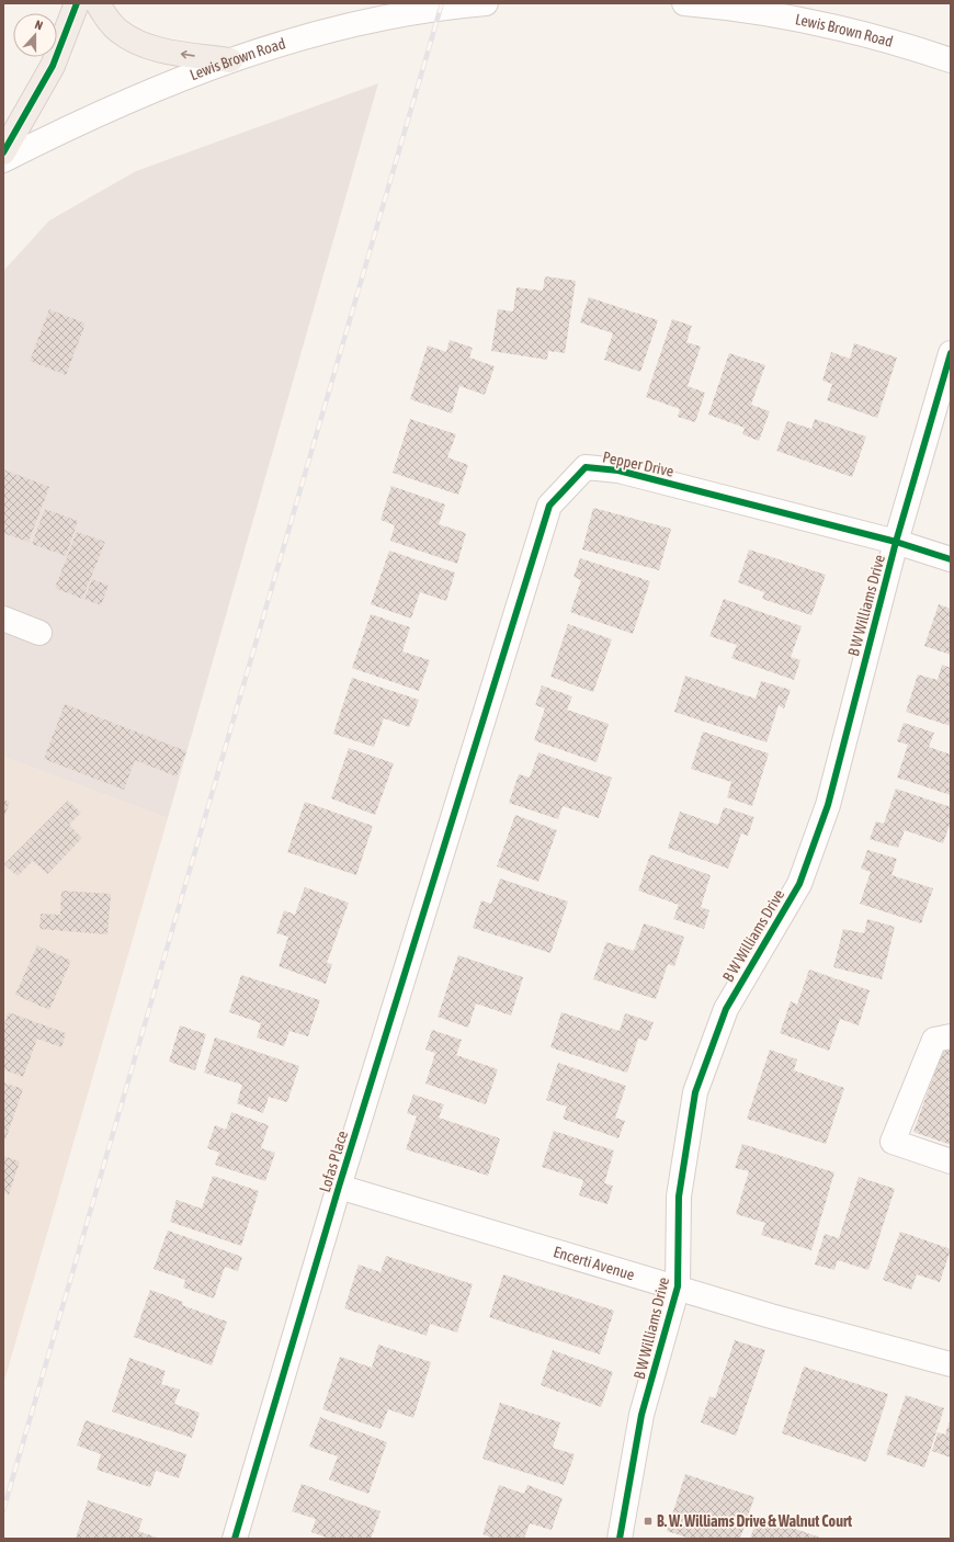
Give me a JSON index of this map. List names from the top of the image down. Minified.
{"streets":{"street":["Lewis Brown Road","Pepper Drive","B W Williams Drive","Lofas Place","Encerti Avenue"]},"crossings":[["Pepper Drive","B W Williams Drive"],["Pepper Drive","Lofas Place"],["B W Williams Drive","Encerti Avenue"],["Lofas Place","Encerti Avenue"]],"places":{"transit":["B. W. Williams Drive & Walnut Court"]},"north":"top"}
